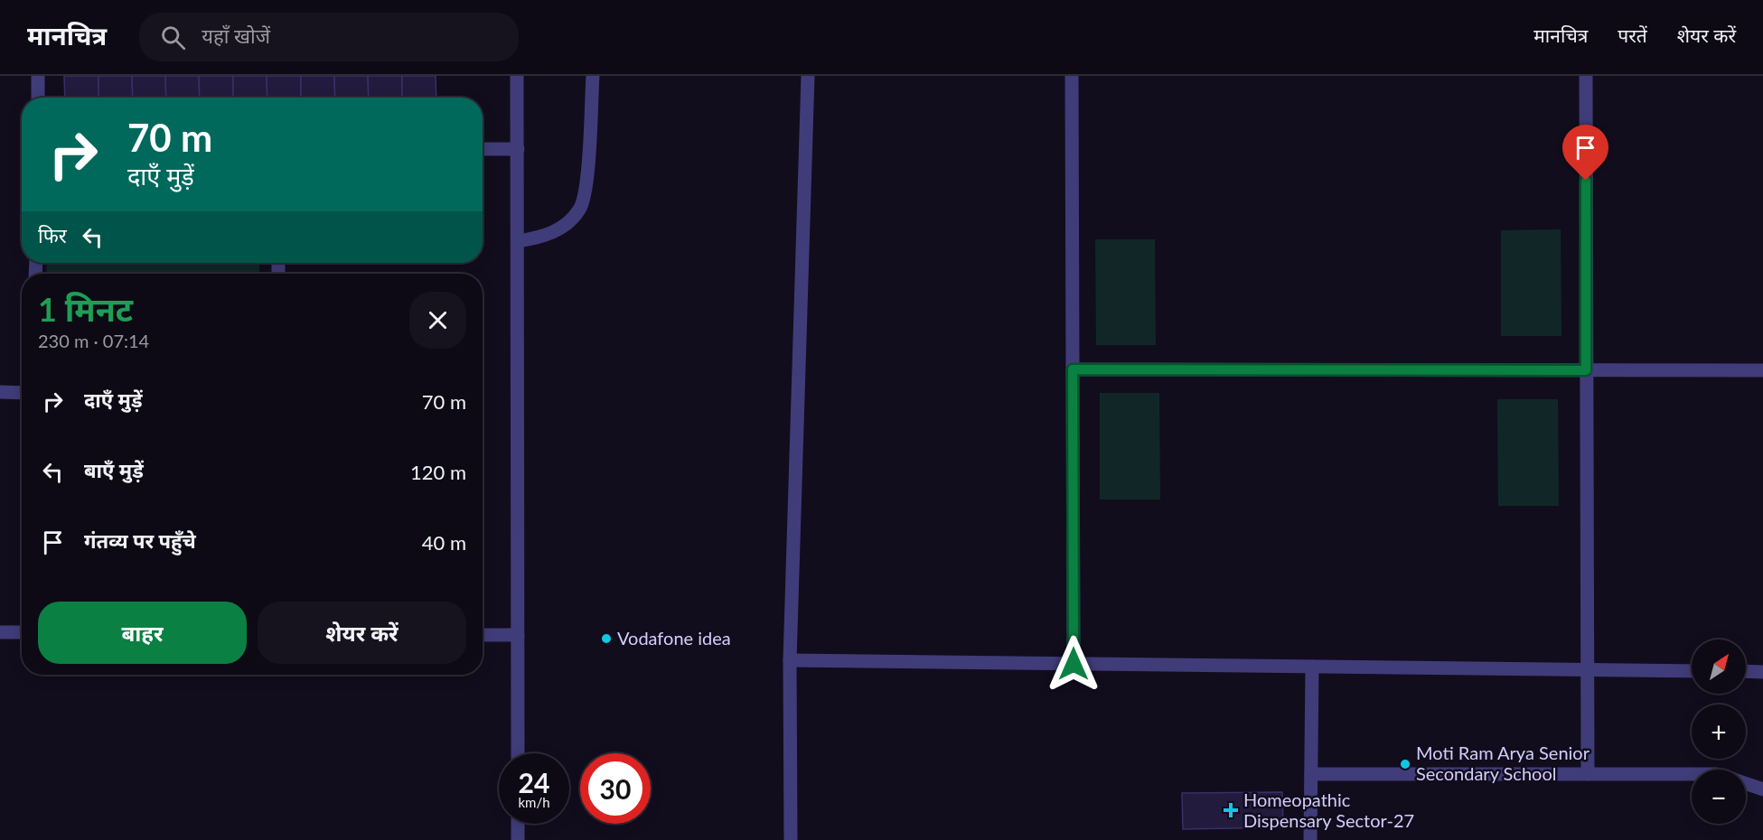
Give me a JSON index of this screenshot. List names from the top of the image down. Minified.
{"places":{"other":["Vodafone idea","Moti Ram Arya Senior Secondary School"],"health":["Homeopathic Dispensary Sector-27"]},"north":"top right","page":{"header":"मानचित्र","search":"यहाँ खोजें","nav":["मानचित्र","परतें","शेयर करें"],"turn":["70 m","दाएँ मुड़ें"],"then":"फिर","heading":["1 मिनट","230 m · 07:14"],"list":[{"name":"दाएँ मुड़ें","value":"70 m"},{"name":"बाएँ मुड़ें","value":"120 m"},{"name":"गंतव्य पर पहुँचे","value":"40 m"}],"buttons":["बाहर","शेयर करें"],"map_buttons":["+","−"],"speed":"24 km/h","limit":"30"}}
